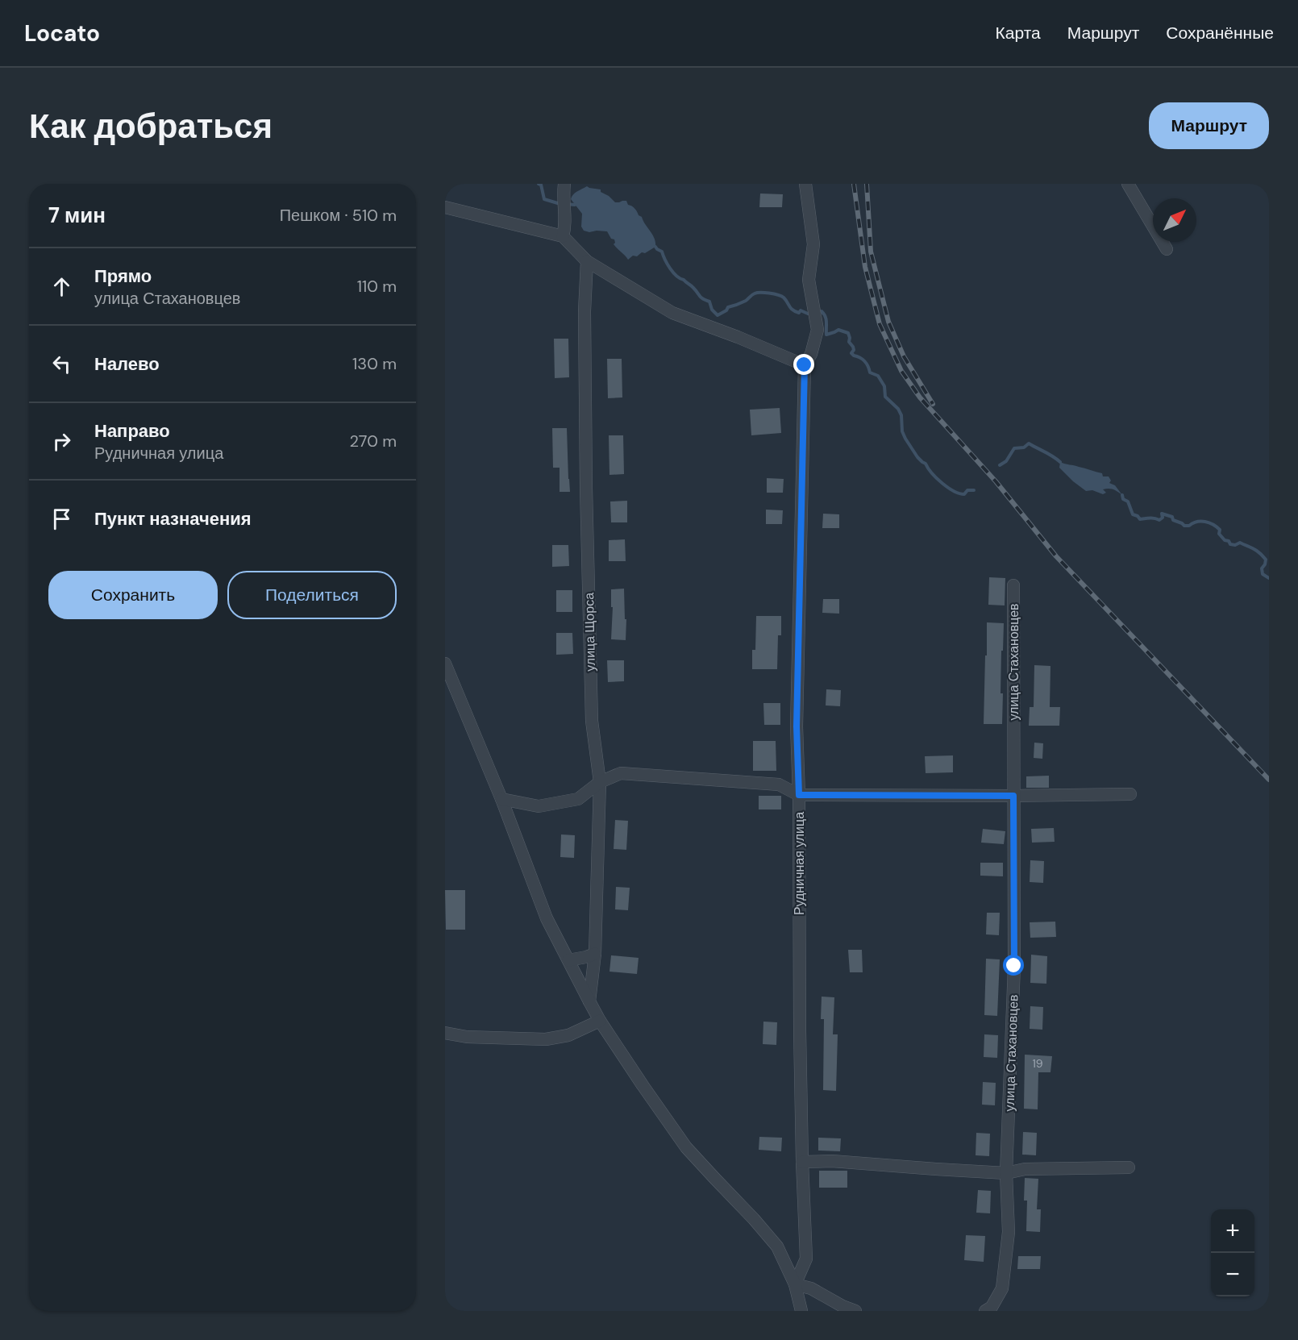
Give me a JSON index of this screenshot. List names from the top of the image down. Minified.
{"streets":{"street":["улица Щорса","улица Стахановцев","Рудничная улица"]},"house_numbers":["19"],"north":"top right","page":{"header":"Locato","nav":["Карта","Маршрут","Сохранённые"],"buttons":["Маршрут",["Сохранить","Поделиться"]],"title":"Как добраться","heading":["7 мин","Пешком · 510 m"],"list":[["Прямо","улица Стахановцев","110 m"],["Налево","130 m"],["Направо","Рудничная улица","270 m"],"Пункт назначения"],"map_buttons":["+","−"]}}
